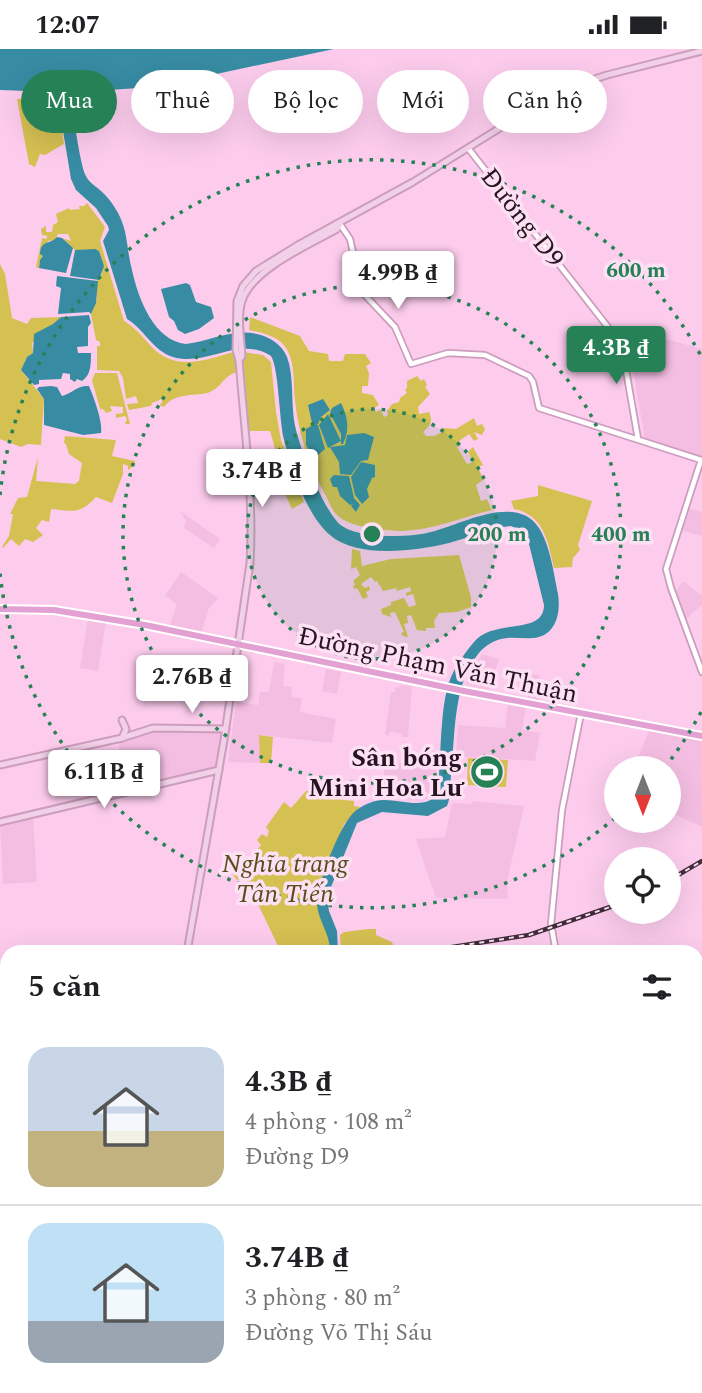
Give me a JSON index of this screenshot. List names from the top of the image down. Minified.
{"streets":{"main road":["Đường Phạm Văn Thuận"],"street":["Đường D9"]},"parks":["Nghĩa trang Tân Tiến"],"places":{"sports":["Sân bóng Mini Hoa Lư"]},"north":"bottom","page":{"status":"12:07","chip":["Mua","Thuê","Bộ lọc","Mới","Căn hộ"],"price":["4.99B ₫","4.3B ₫","3.74B ₫","2.76B ₫","6.11B ₫"],"heading":"5 căn","list":[{"name":"4.3B ₫","note":"4 phòng · 108 m² · Đường D9"},{"name":"3.74B ₫","note":"3 phòng · 80 m² · Đường Võ Thị Sáu"}]},"rings":["600 m","200 m","400 m"]}
